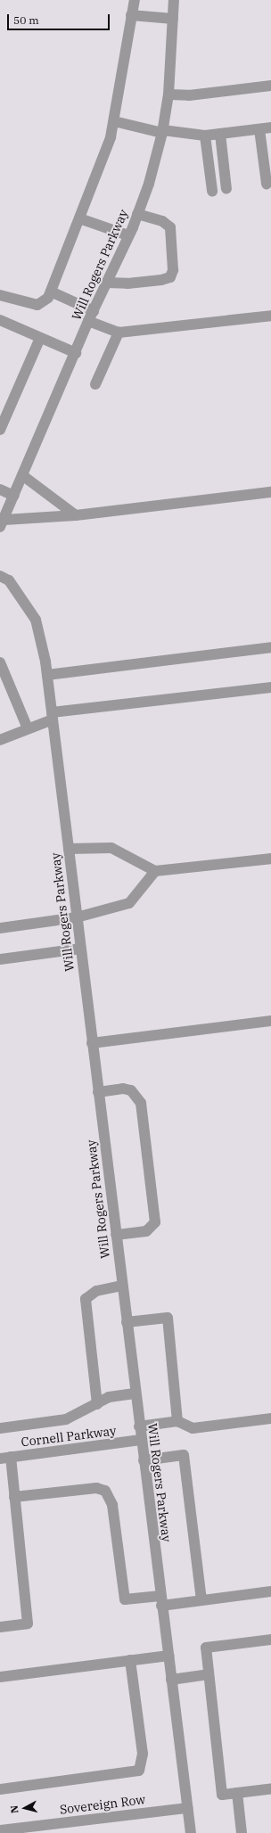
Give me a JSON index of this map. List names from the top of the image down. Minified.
{"streets":{"street":["Will Rogers Parkway","Cornell Parkway","Sovereign Row"]},"crossings":[["Will Rogers Parkway","Cornell Parkway"],["Will Rogers Parkway","Sovereign Row"]],"scale_bar":"50 m","north":"left"}
